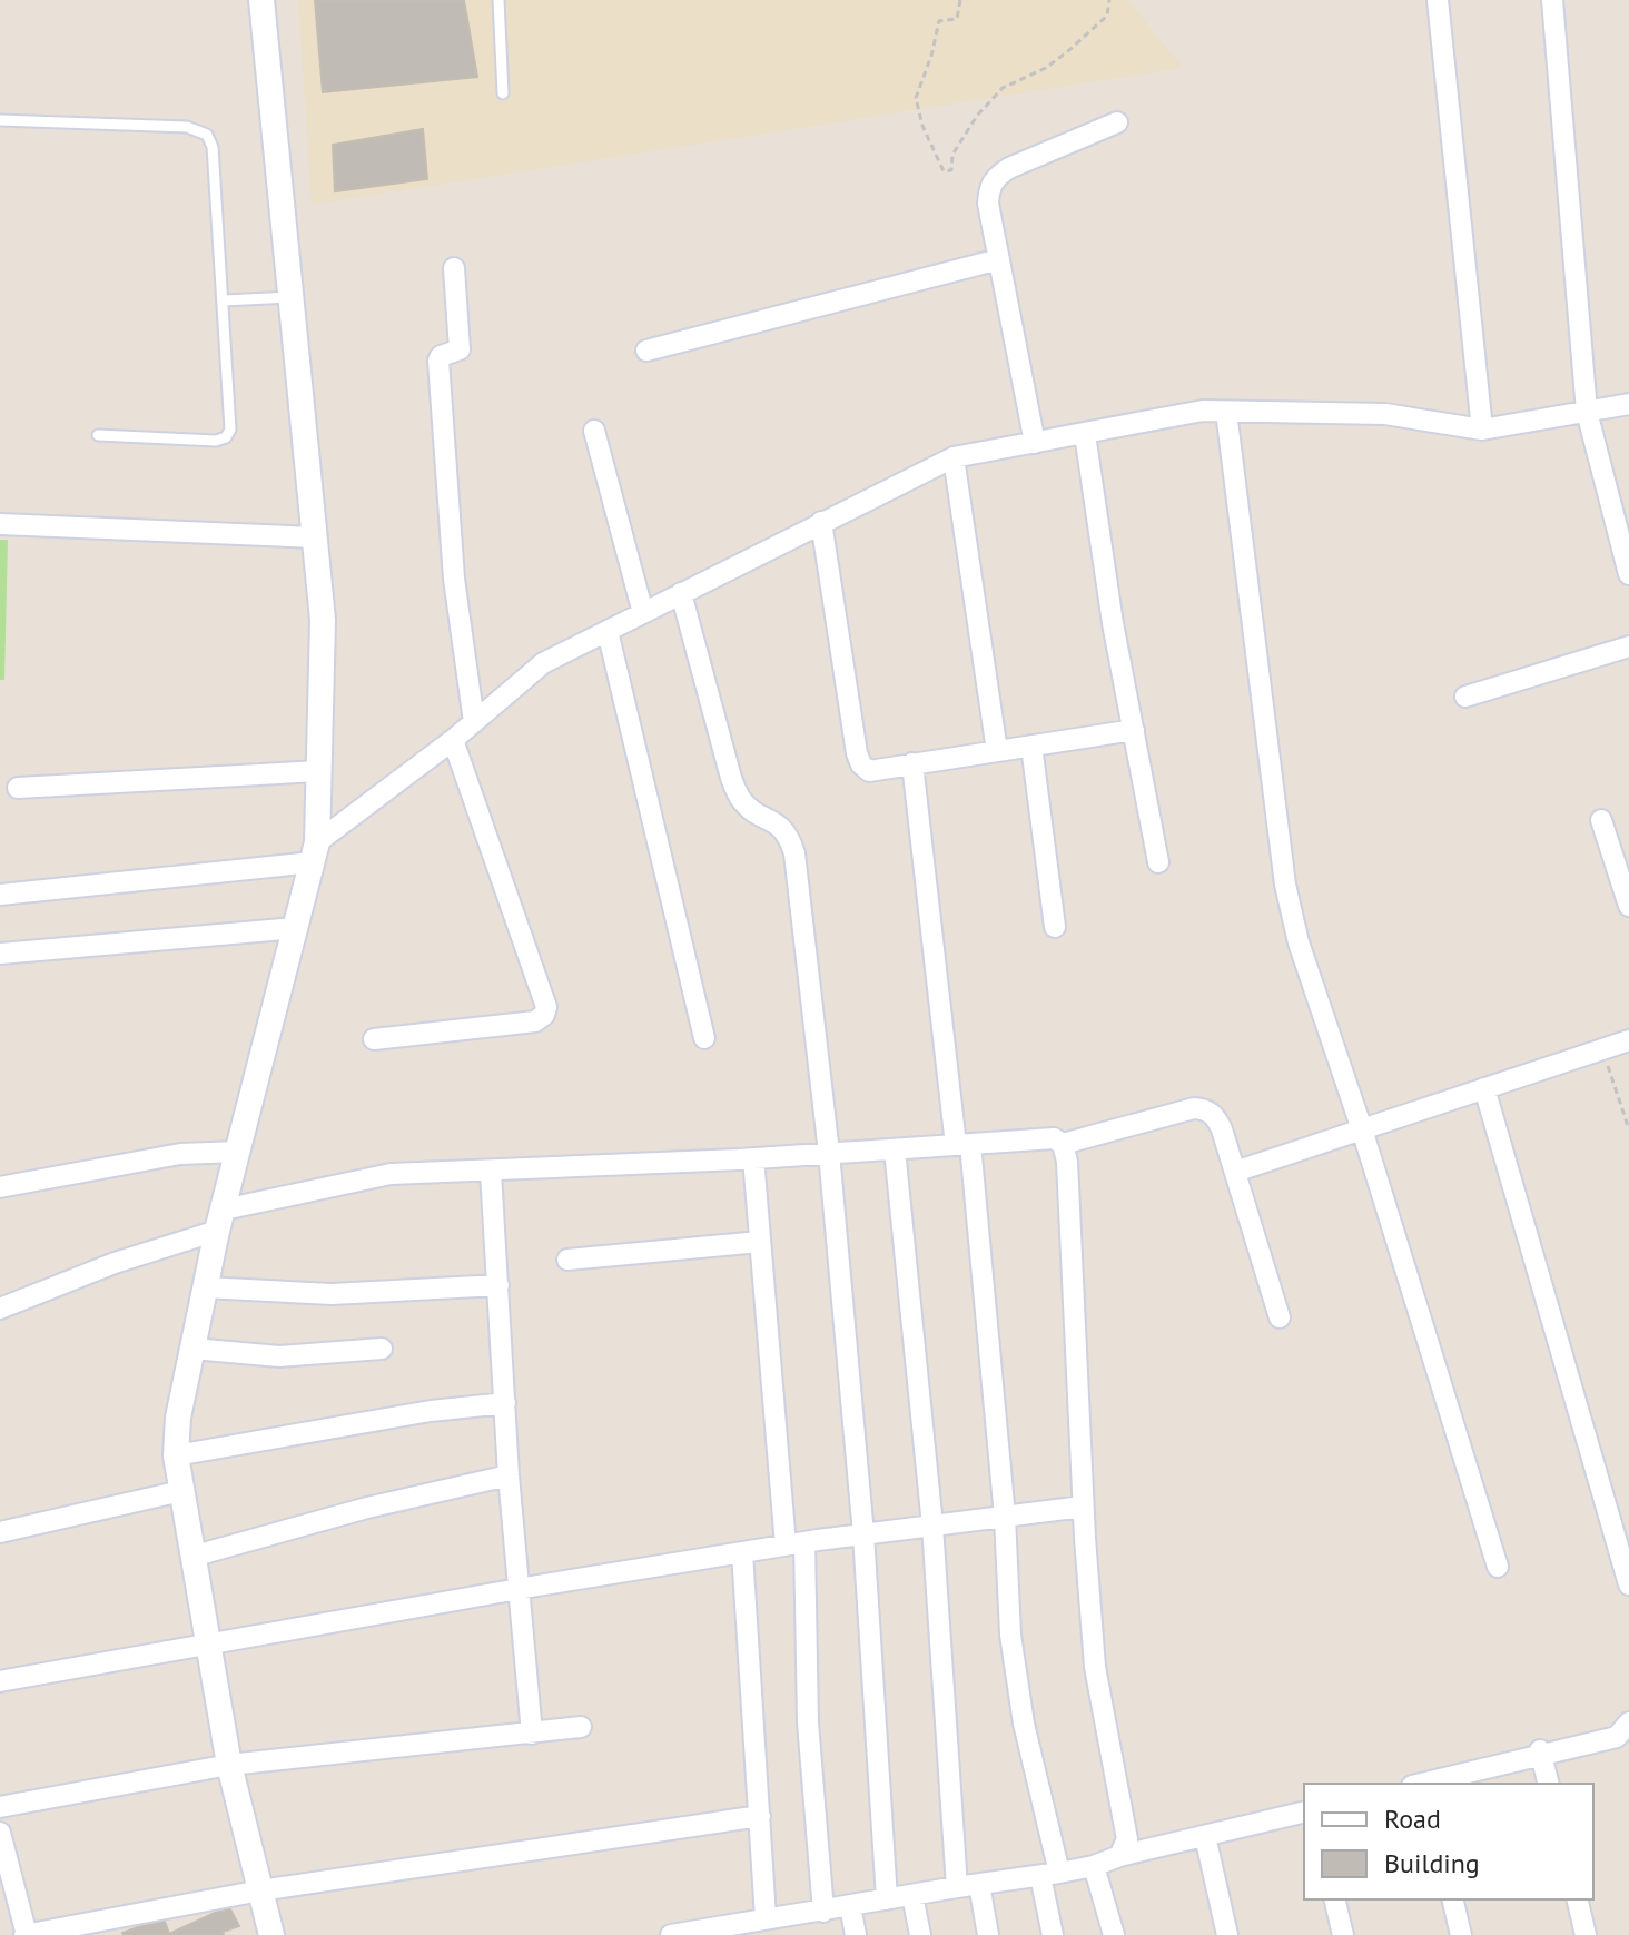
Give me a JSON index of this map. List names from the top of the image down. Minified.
{"legend":["Road","Building"]}
